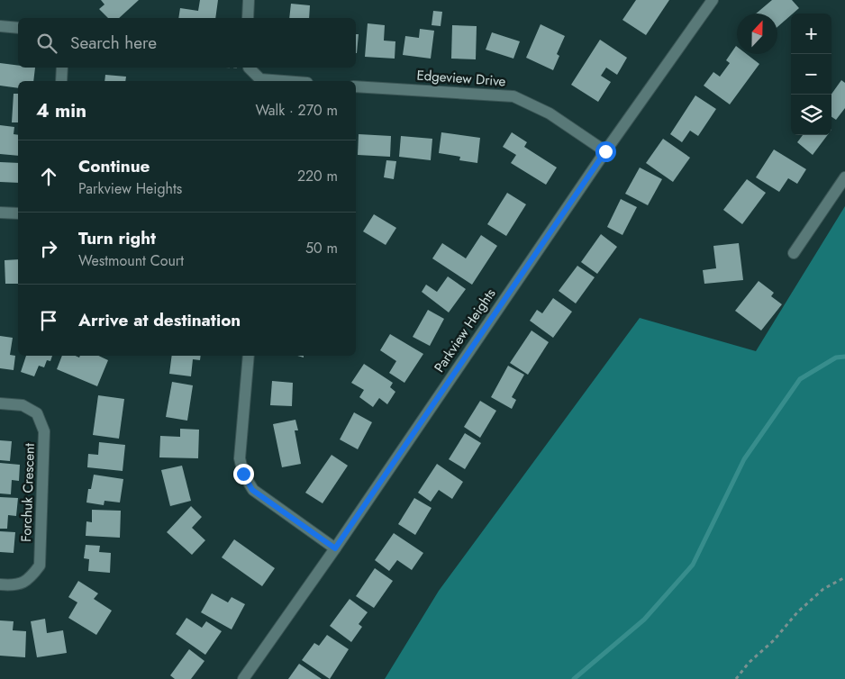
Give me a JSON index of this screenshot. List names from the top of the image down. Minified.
{"streets":{"street":["Edgeview Drive","Parkview Heights","Forchuk Crescent"]},"crossings":[["Edgeview Drive","Parkview Heights"]],"north":"top","page":{"map_buttons":["+","−"],"search":"Search here","heading":["4 min","Walk · 270 m"],"list":[["Continue","Parkview Heights","220 m"],["Turn right","Westmount Court","50 m"],"Arrive at destination"]}}
